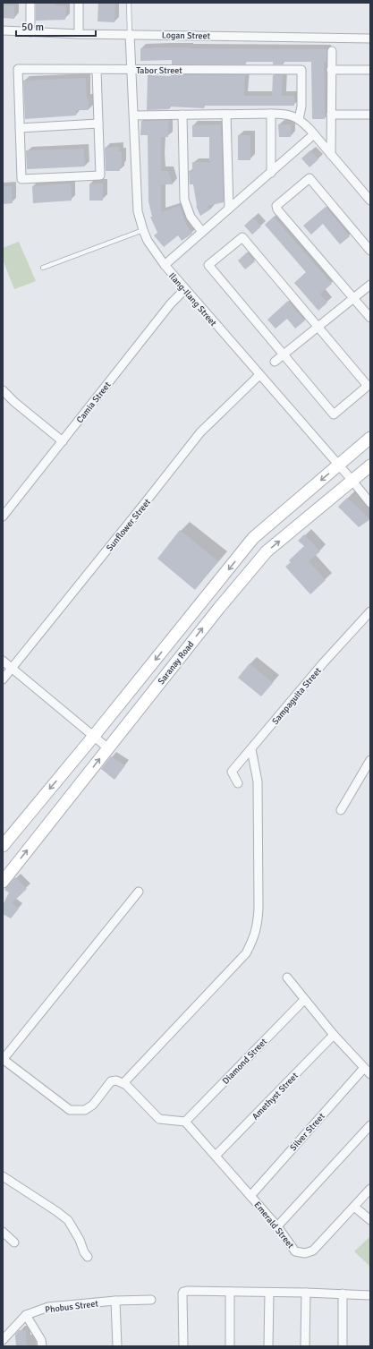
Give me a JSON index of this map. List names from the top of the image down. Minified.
{"streets":{"street":["Logan Street","Tabor Street","Ilang-Ilang Street","Camia Street","Sunflower Street","Saranay Road","Sampaguita Street","Diamond Street","Amethyst Street","Silver Street","Emerald Street","Phobus Street"]},"crossings":[["Logan Street","Ilang-Ilang Street"],["Tabor Street","Ilang-Ilang Street"],["Ilang-Ilang Street","Camia Street"],["Ilang-Ilang Street","Sunflower Street"],["Ilang-Ilang Street","Saranay Road"],["Diamond Street","Emerald Street"],["Amethyst Street","Emerald Street"],["Silver Street","Emerald Street"]],"scale_bar":"50 m"}
